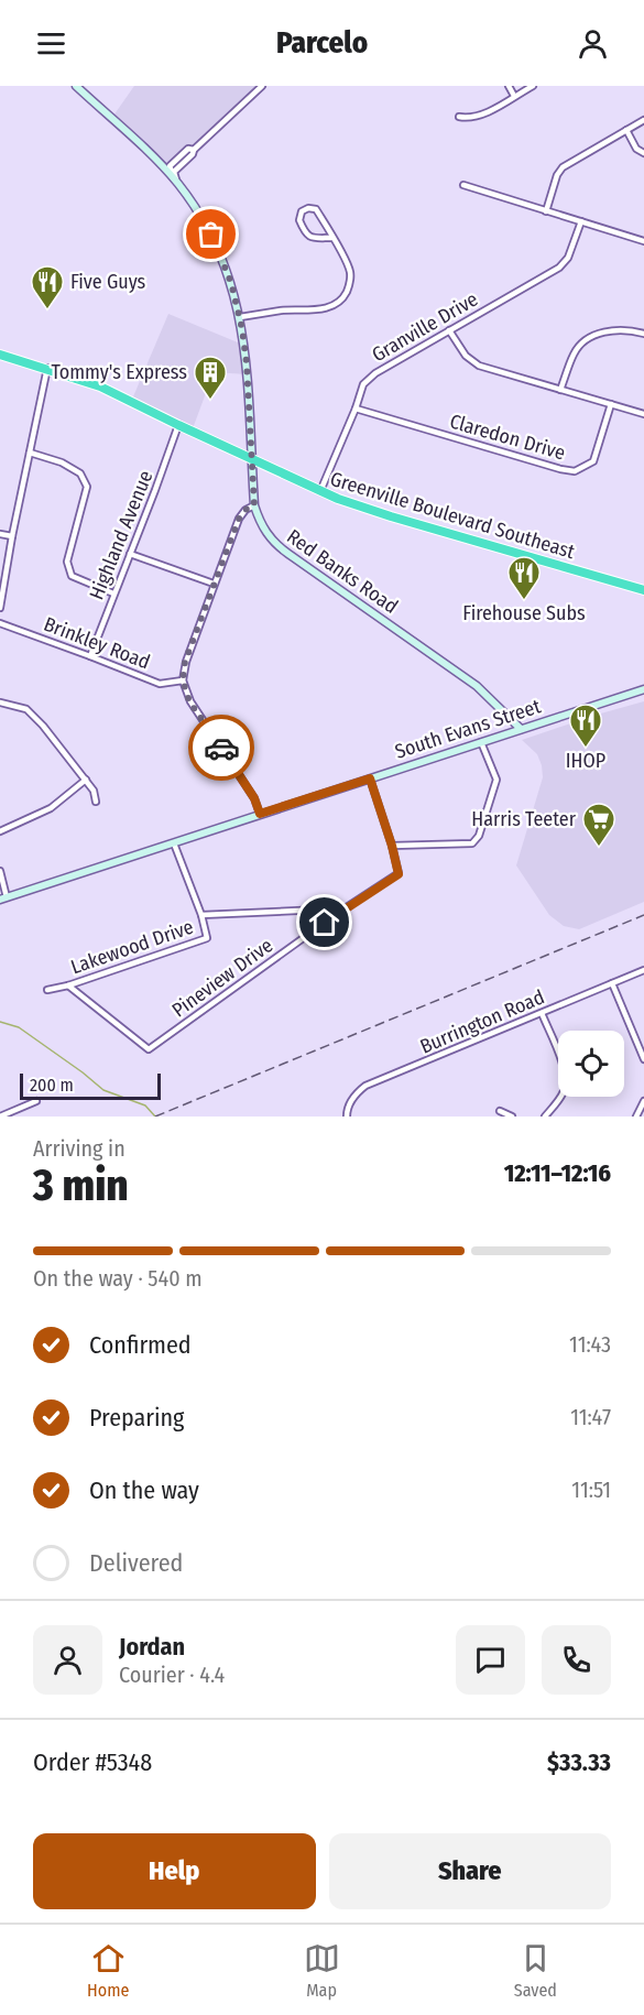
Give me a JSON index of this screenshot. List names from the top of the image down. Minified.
{"streets":{"highway":["Greenville Boulevard Southeast"],"street":["Granville Drive","Claredon Drive","Highland Avenue","Red Banks Road","Brinkley Road","South Evans Street","Lakewood Drive","Pineview Drive","Burrington Road"]},"crossings":[["Granville Drive","Claredon Drive"],["Granville Drive","Greenville Boulevard Southeast"],["Greenville Boulevard Southeast","Highland Avenue"],["Greenville Boulevard Southeast","Red Banks Road"],["Highland Avenue","Brinkley Road"],["Red Banks Road","South Evans Street"],["South Evans Street","Lakewood Drive"],["Lakewood Drive","Pineview Drive"]],"places":{"restaurant":["Five Guys","Firehouse Subs","IHOP"],"building":["Tommy's Express"],"supermarket":["Harris Teeter"]},"scale_bar":"200 m","page":{"header":"Parcelo","scale":"200 m","heading":["3 min","Arriving in","12:11–12:16"],"panel":["Jordan","Courier · 4.4","Order #5348","$33.33"],"bar":"On the way · 540 m","list":[["Confirmed","11:43"],["Preparing","11:47"],["On the way","11:51"],"Delivered"],"buttons":["Help","Share"],"tabs":["Home","Map","Saved"]}}
